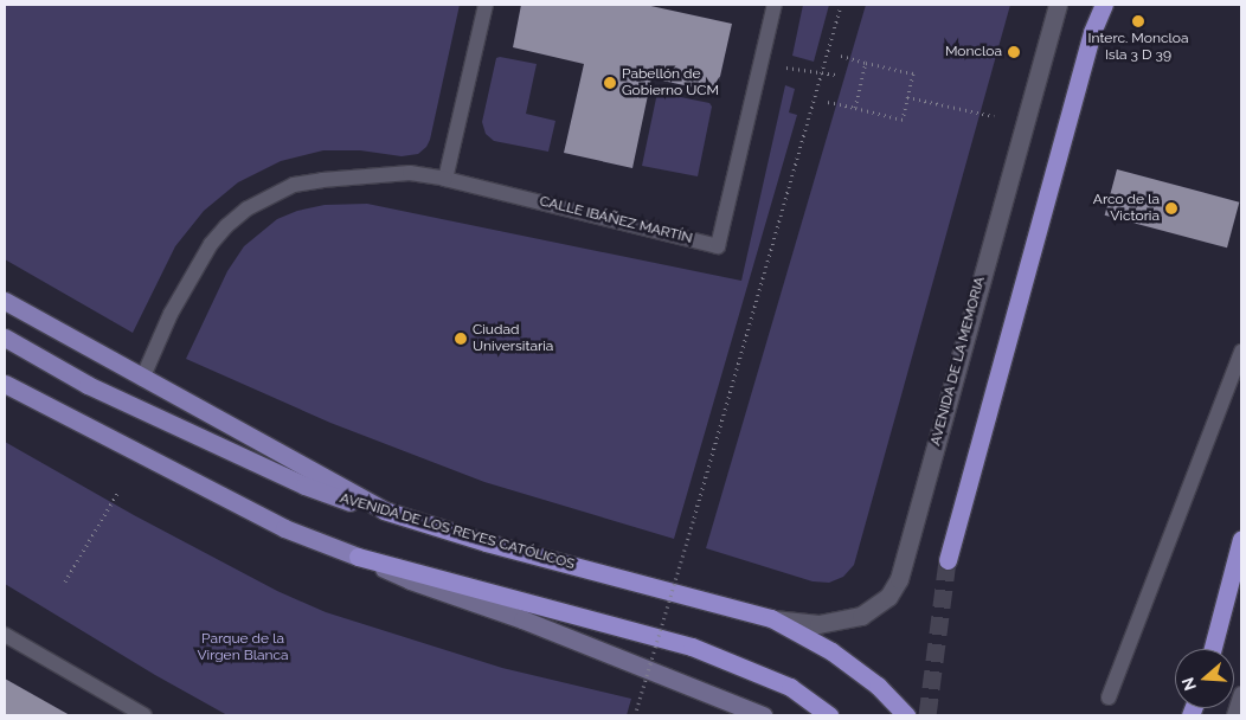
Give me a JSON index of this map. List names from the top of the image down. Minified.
{"streets":{"highway":["AVENIDA DE LOS REYES CATÓLICOS"],"street":["AVENIDA DE LA MEMORIA"],"lane":["CALLE IBÁÑEZ MARTÍN"]},"crossings":[["AVENIDA DE LA MEMORIA","AVENIDA DE LOS REYES CATÓLICOS"]],"parks":["Parque de la Virgen Blanca"],"places":["Interc. Moncloa Isla 3 D 39","Moncloa","Pabellón de Gobierno UCM","Arco de la Victoria","Ciudad Universitaria"],"north":"left"}
